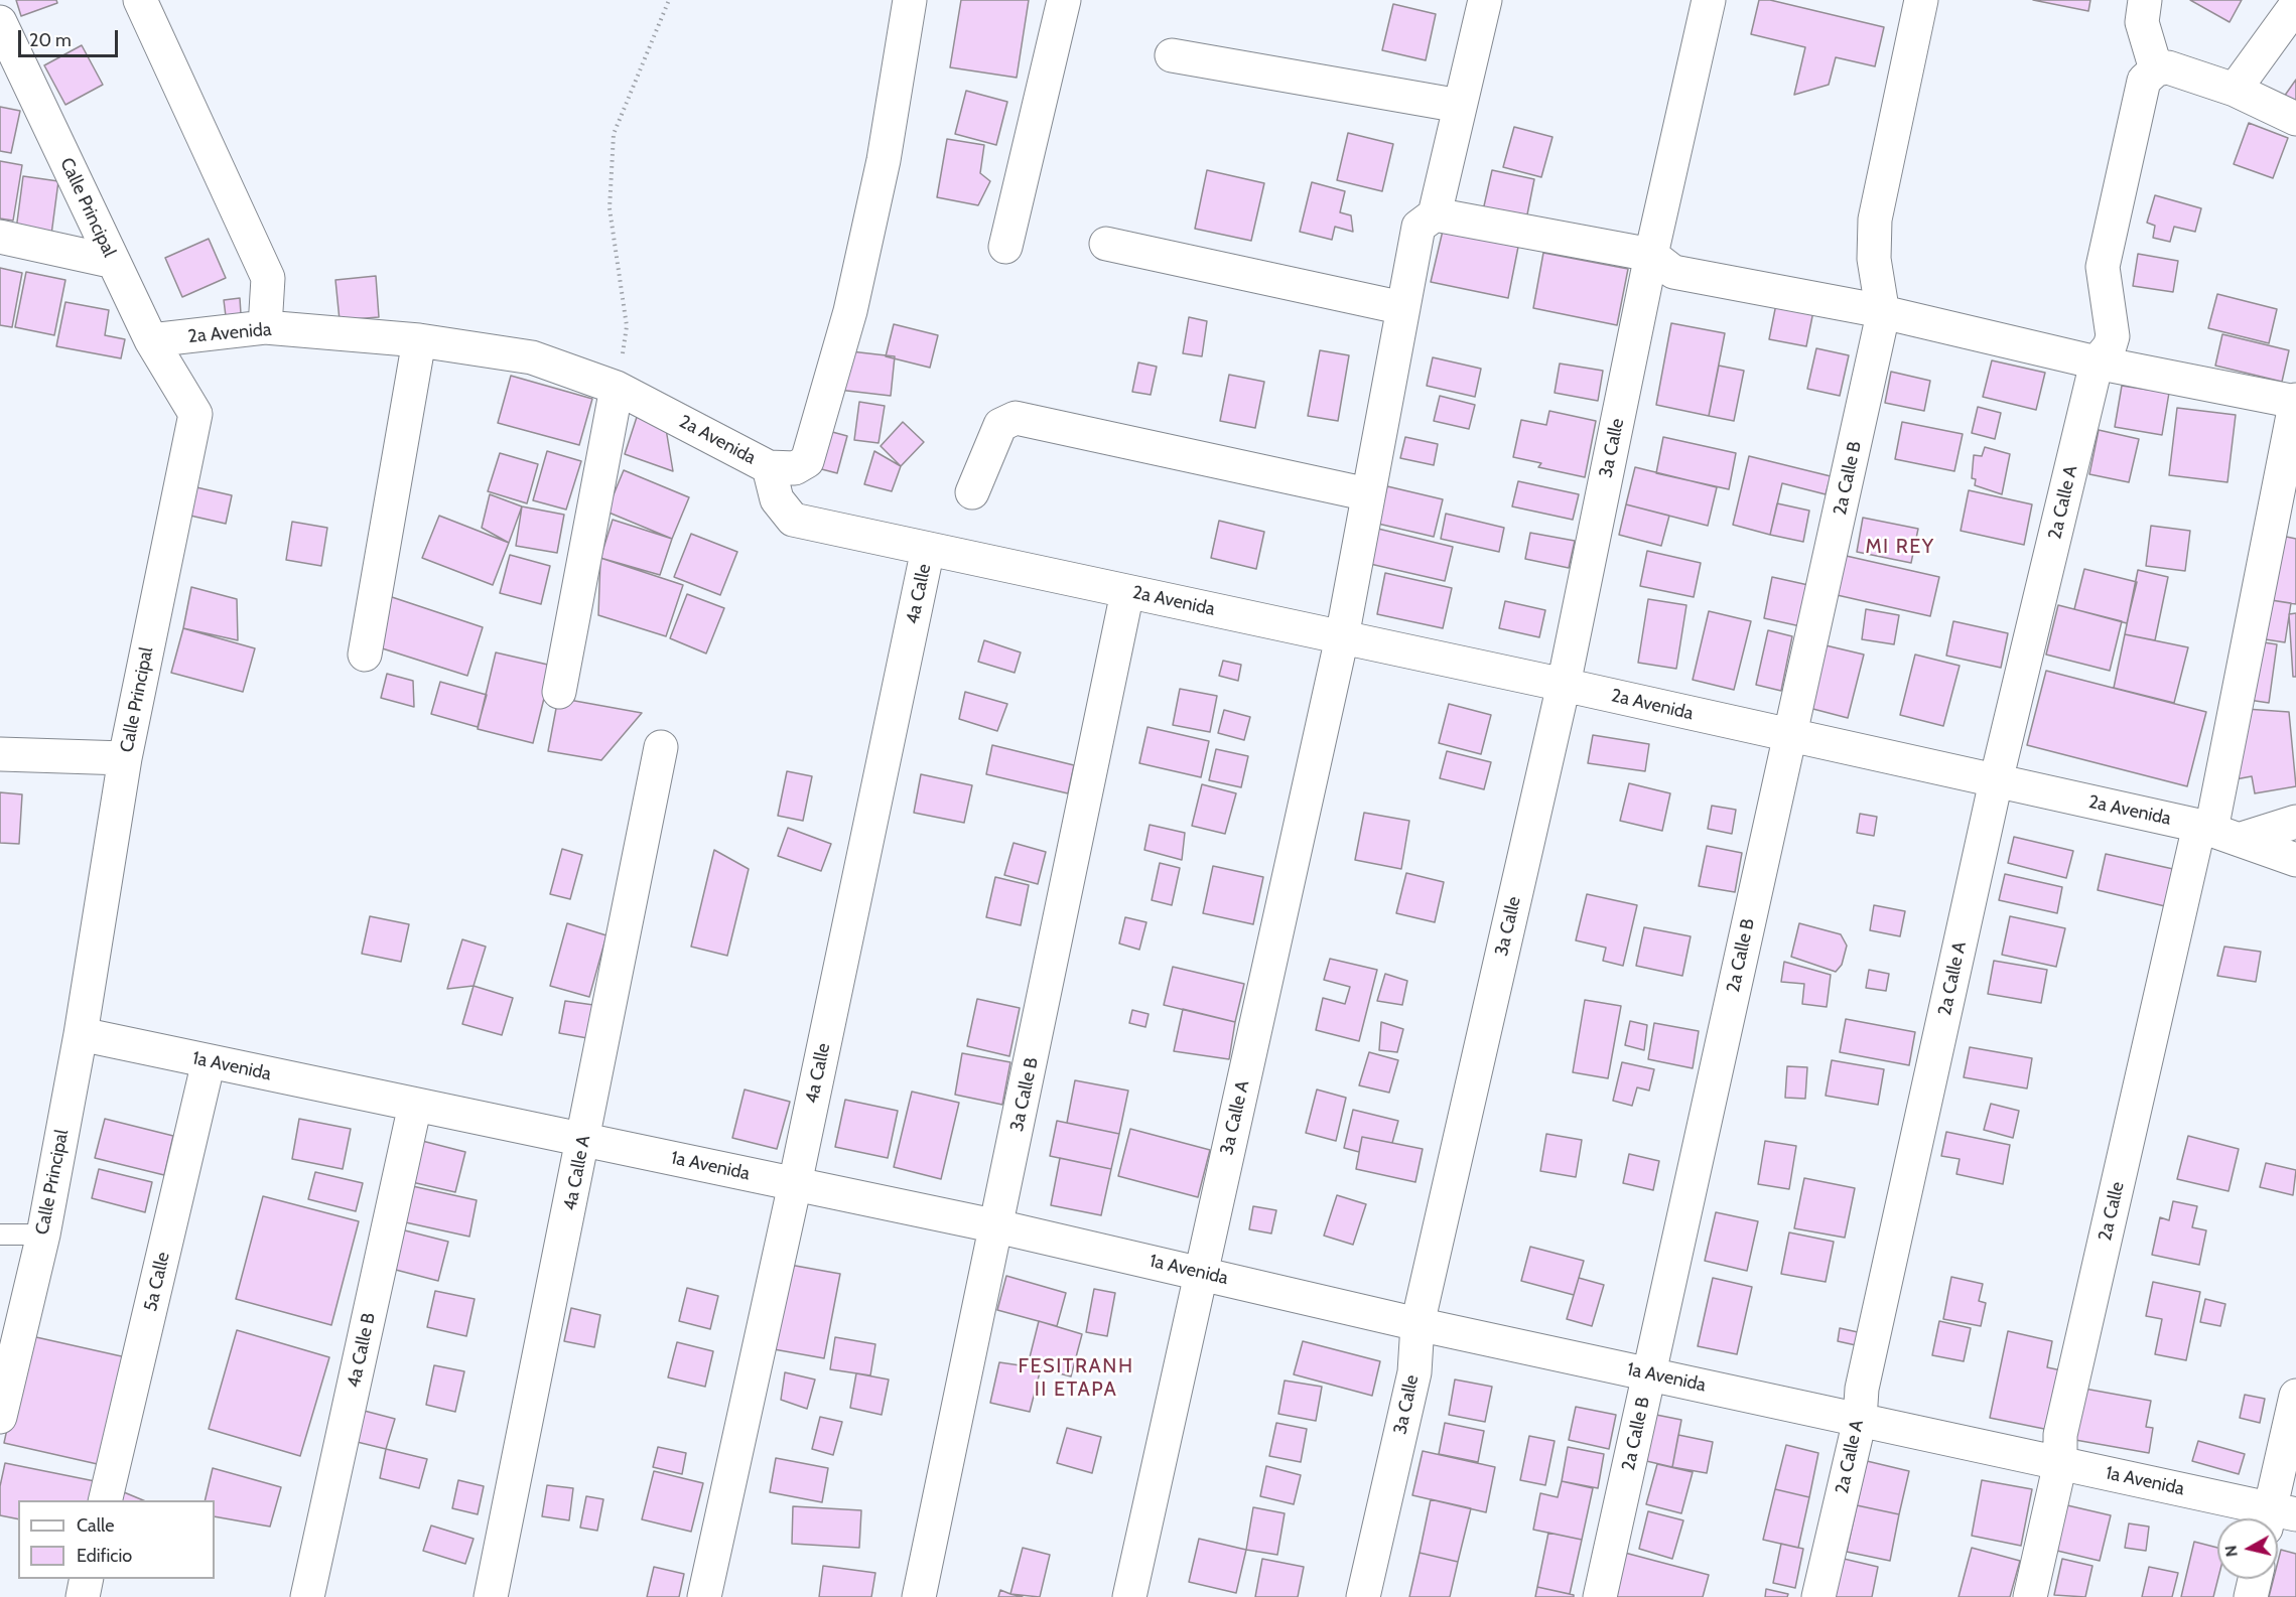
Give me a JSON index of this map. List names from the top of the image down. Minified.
{"streets":{"street":["Calle Principal","2a Avenida","3a Calle","2a Calle B","2a Calle A","4a Calle","1a Avenida","3a Calle B","3a Calle A","4a Calle A","2a Calle","5a Calle","4a Calle B"]},"crossings":[["Calle Principal","2a Avenida"],["Calle Principal","1a Avenida"],["2a Avenida","3a Calle"],["2a Avenida","2a Calle B"],["2a Avenida","2a Calle A"],["2a Avenida","4a Calle"],["2a Avenida","3a Calle B"],["2a Avenida","3a Calle A"],["2a Avenida","2a Calle"],["3a Calle","1a Avenida"],["2a Calle B","1a Avenida"],["2a Calle A","1a Avenida"],["4a Calle","1a Avenida"],["1a Avenida","3a Calle B"],["1a Avenida","3a Calle A"],["1a Avenida","4a Calle A"],["1a Avenida","2a Calle"],["1a Avenida","5a Calle"],["1a Avenida","4a Calle B"]],"districts":["MI REY","FESITRANH II ETAPA"],"legend":["Calle","Edificio"],"scale_bar":"20 m","north":"left"}
